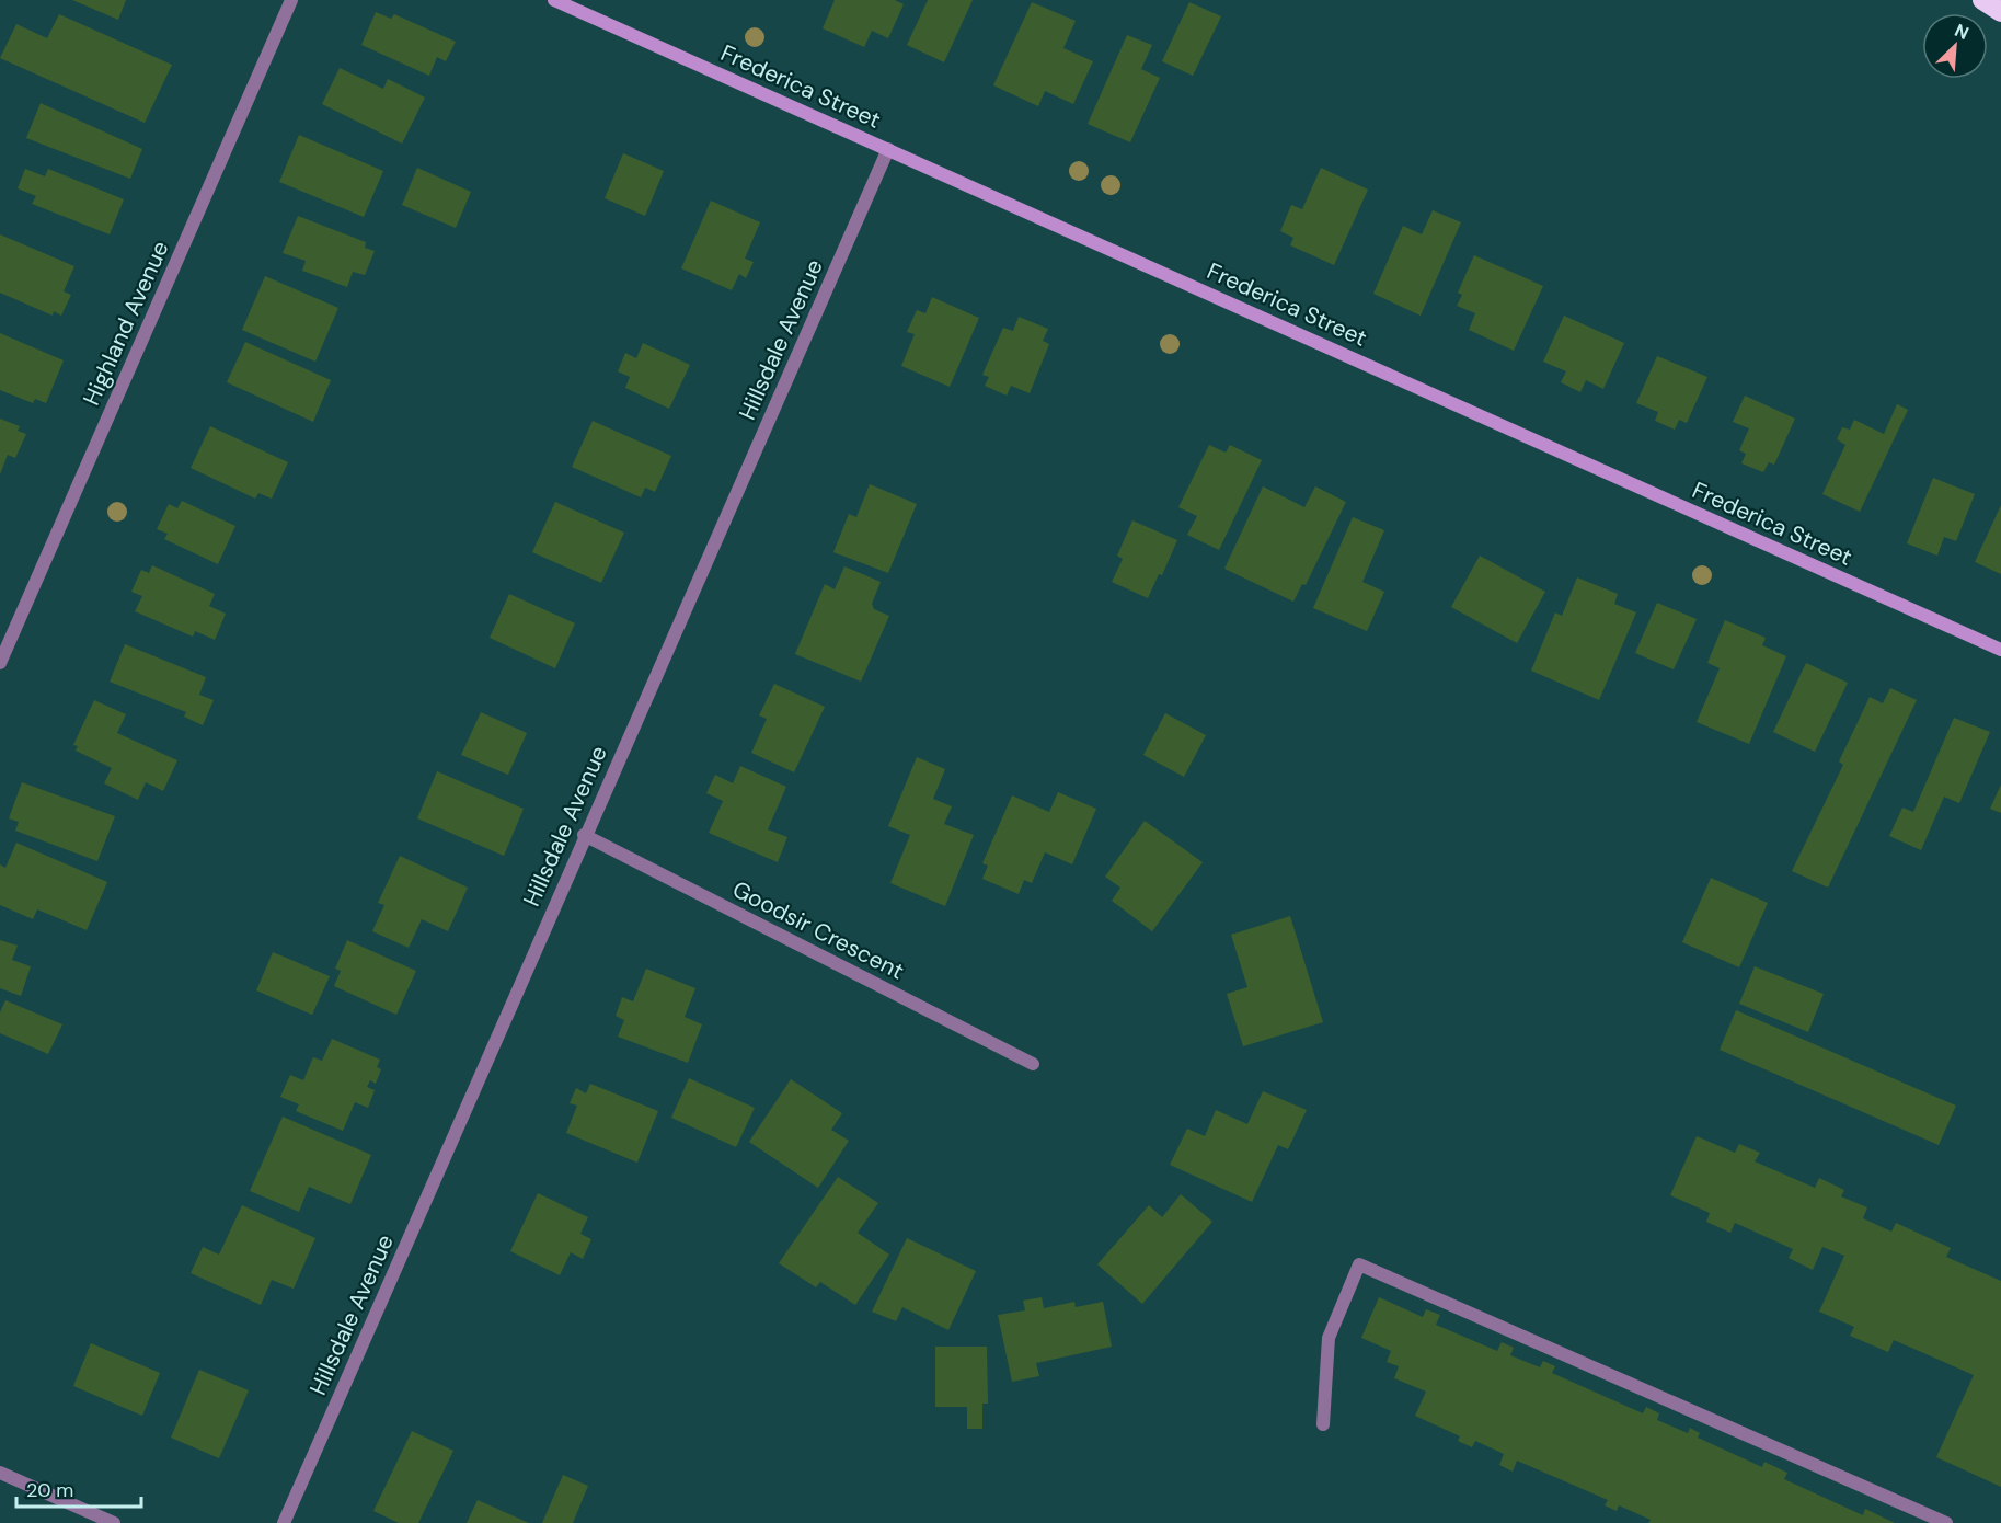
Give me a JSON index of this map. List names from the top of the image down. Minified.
{"streets":{"street":["Frederica Street","Highland Avenue","Hillsdale Avenue","Goodsir Crescent"]},"crossings":[["Frederica Street","Hillsdale Avenue"],["Hillsdale Avenue","Goodsir Crescent"]],"scale_bar":"20 m","north":"top right"}
